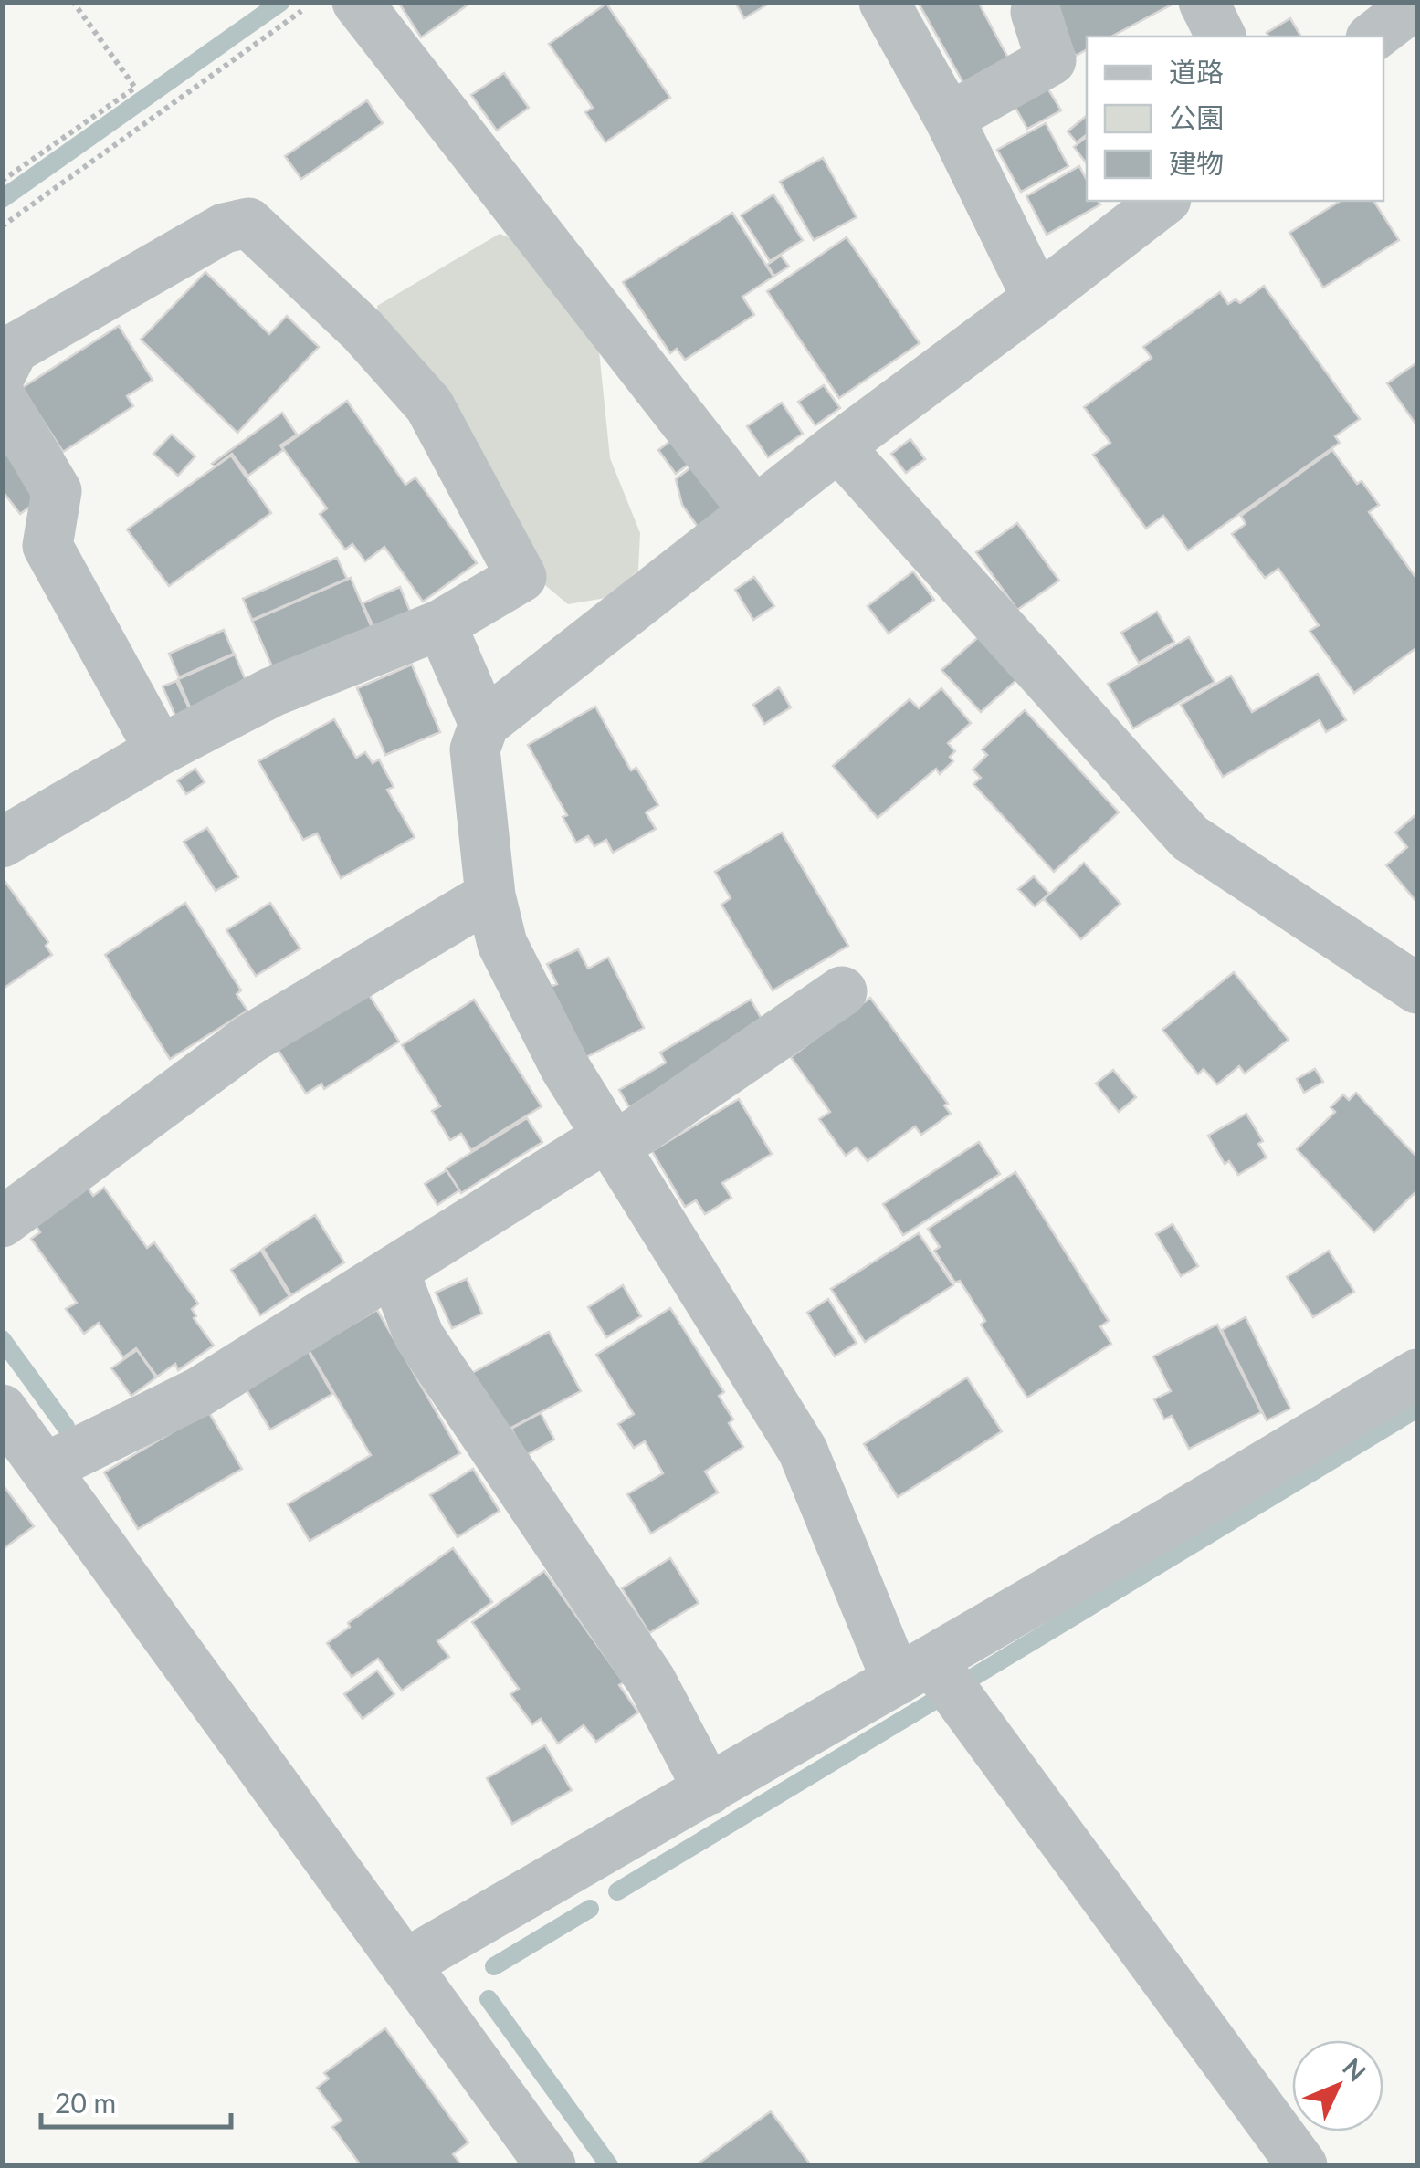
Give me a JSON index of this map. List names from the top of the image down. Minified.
{"legend":["道路","公園","建物"],"scale_bar":"20 m","north":"top right"}
